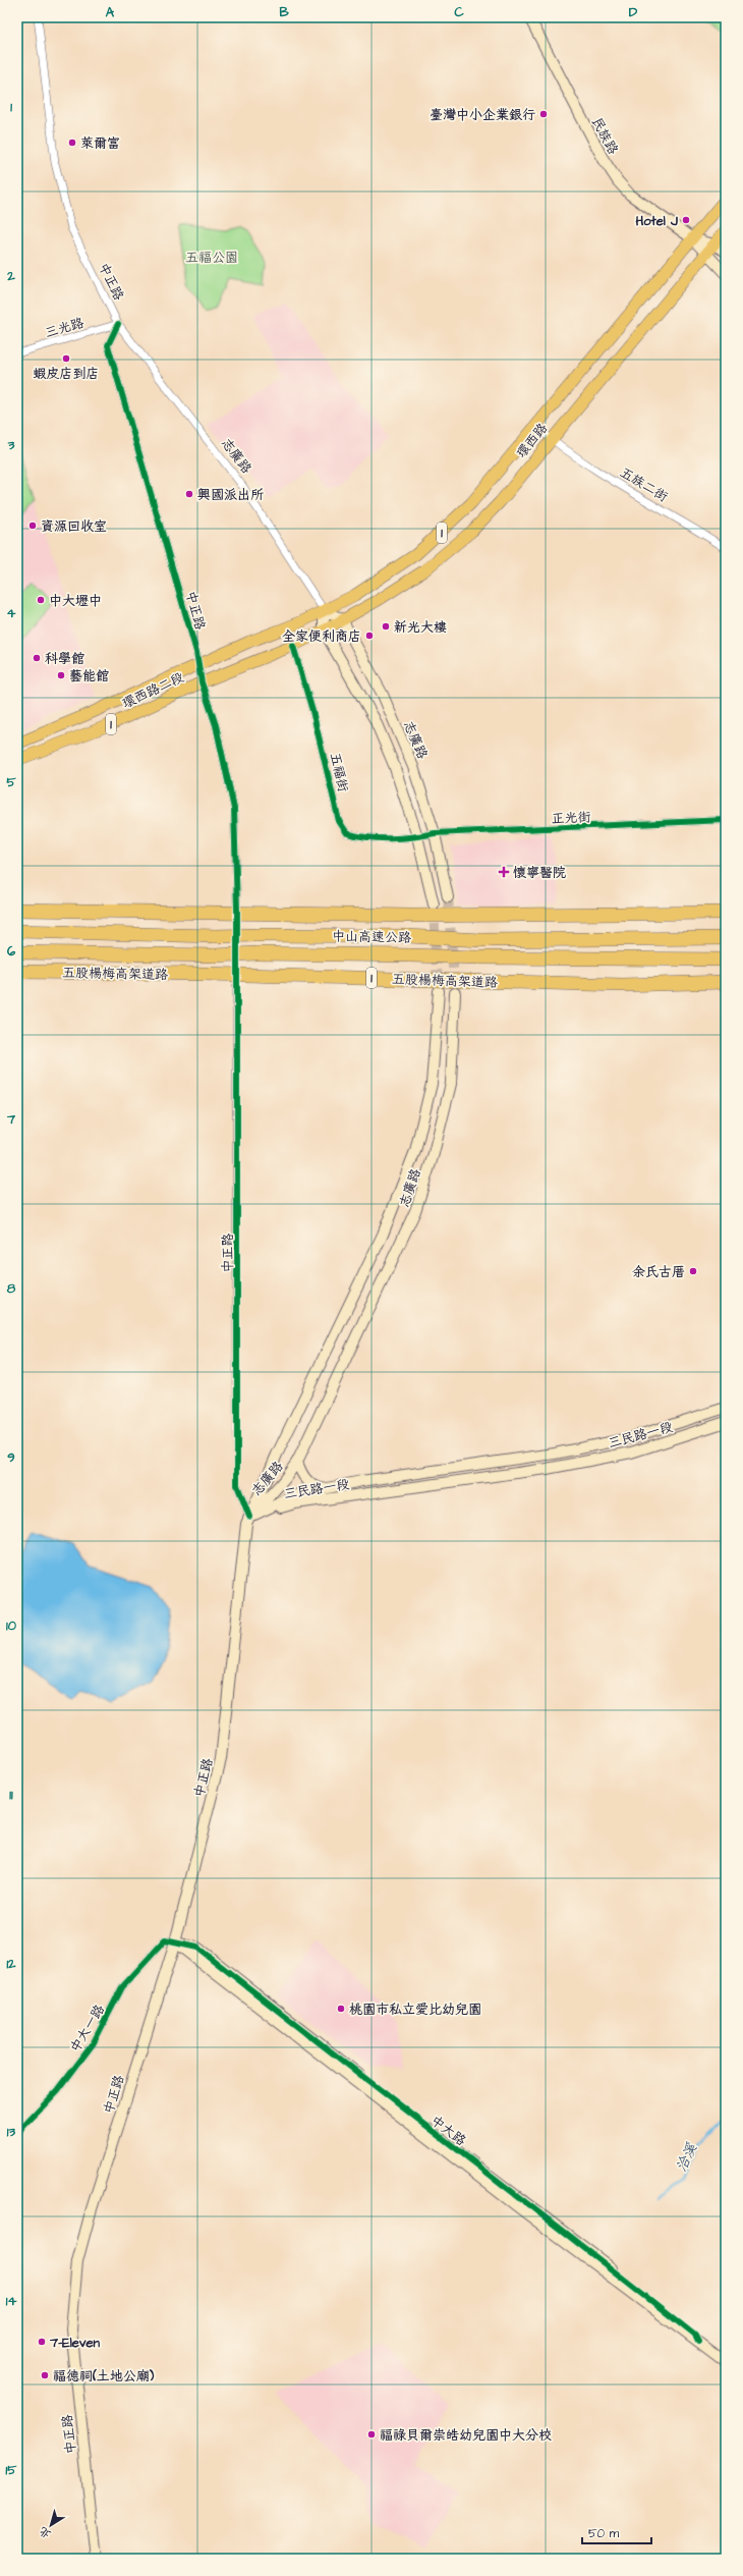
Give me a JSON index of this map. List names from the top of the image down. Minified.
{"streets":{"highway":["1","中山高速公路","五股楊梅高架道路"],"main road":["民族路","中正路","環西路","志廣路","環西路二段","三民路一段","中大路"],"street":["三光路","五族二街","五福街","正光街","中大一路"]},"crossings":[["民族路","環西路"],["民族路","1"],["中正路","三光路"],["中正路","志廣路"],["中正路","環西路二段"],["中正路","三民路一段"],["中正路","中大一路"],["中正路","中大路"],["三光路","志廣路"],["環西路","志廣路"],["環西路","五族二街"],["環西路","1"],["環西路","環西路二段"],["志廣路","環西路二段"],["志廣路","正光街"],["志廣路","三民路一段"],["環西路二段","五福街"],["五福街","正光街"],["中大一路","中大路"]],"water":["洽溪"],"parks":["五福公園"],"places":{"other":["臺灣中小企業銀行","萊爾富","Hotel J","蝦皮店到店","興國派出所","資源回收室","中大壢中","新光大樓","全家便利商店","科學館","藝能館","余氏古厝","桃園市私立愛比幼兒園","7-Eleven","福德祠(土地公廟)","福祿貝爾崇皓幼兒園中大分校"],"health":["懷寧醫院"]},"scale_bar":"50 m","north":"bottom left","grid":{"columns":["A","B","C","D"],"rows":["1","2","3","4","5","6","7","8","9","10","11","12","13","14","15"]}}
